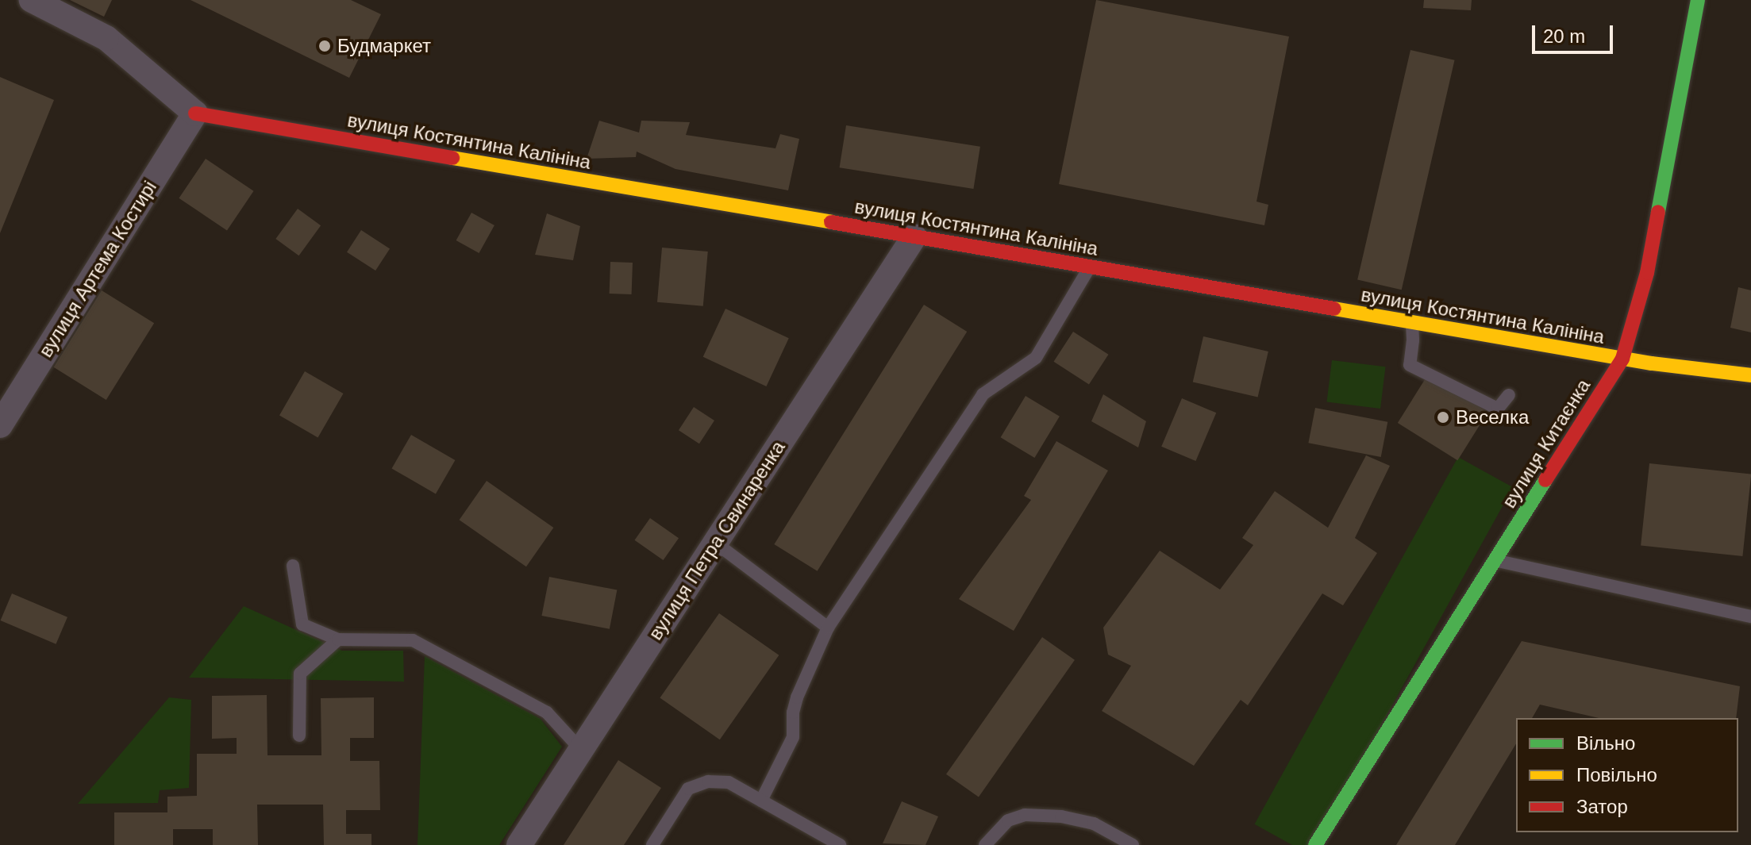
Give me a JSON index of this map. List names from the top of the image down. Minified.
{"streets":{"street":["вулиця Костянтина Калініна","вулиця Артема Костирі","вулиця Китаєнка","вулиця Петра Свинаренка"]},"crossings":[["вулиця Костянтина Калініна","вулиця Артема Костирі"],["вулиця Костянтина Калініна","вулиця Китаєнка"],["вулиця Костянтина Калініна","вулиця Петра Свинаренка"]],"places":["Будмаркет","Веселка"],"legend":["Вільно","Повільно","Затор"],"scale_bar":"20 m"}
